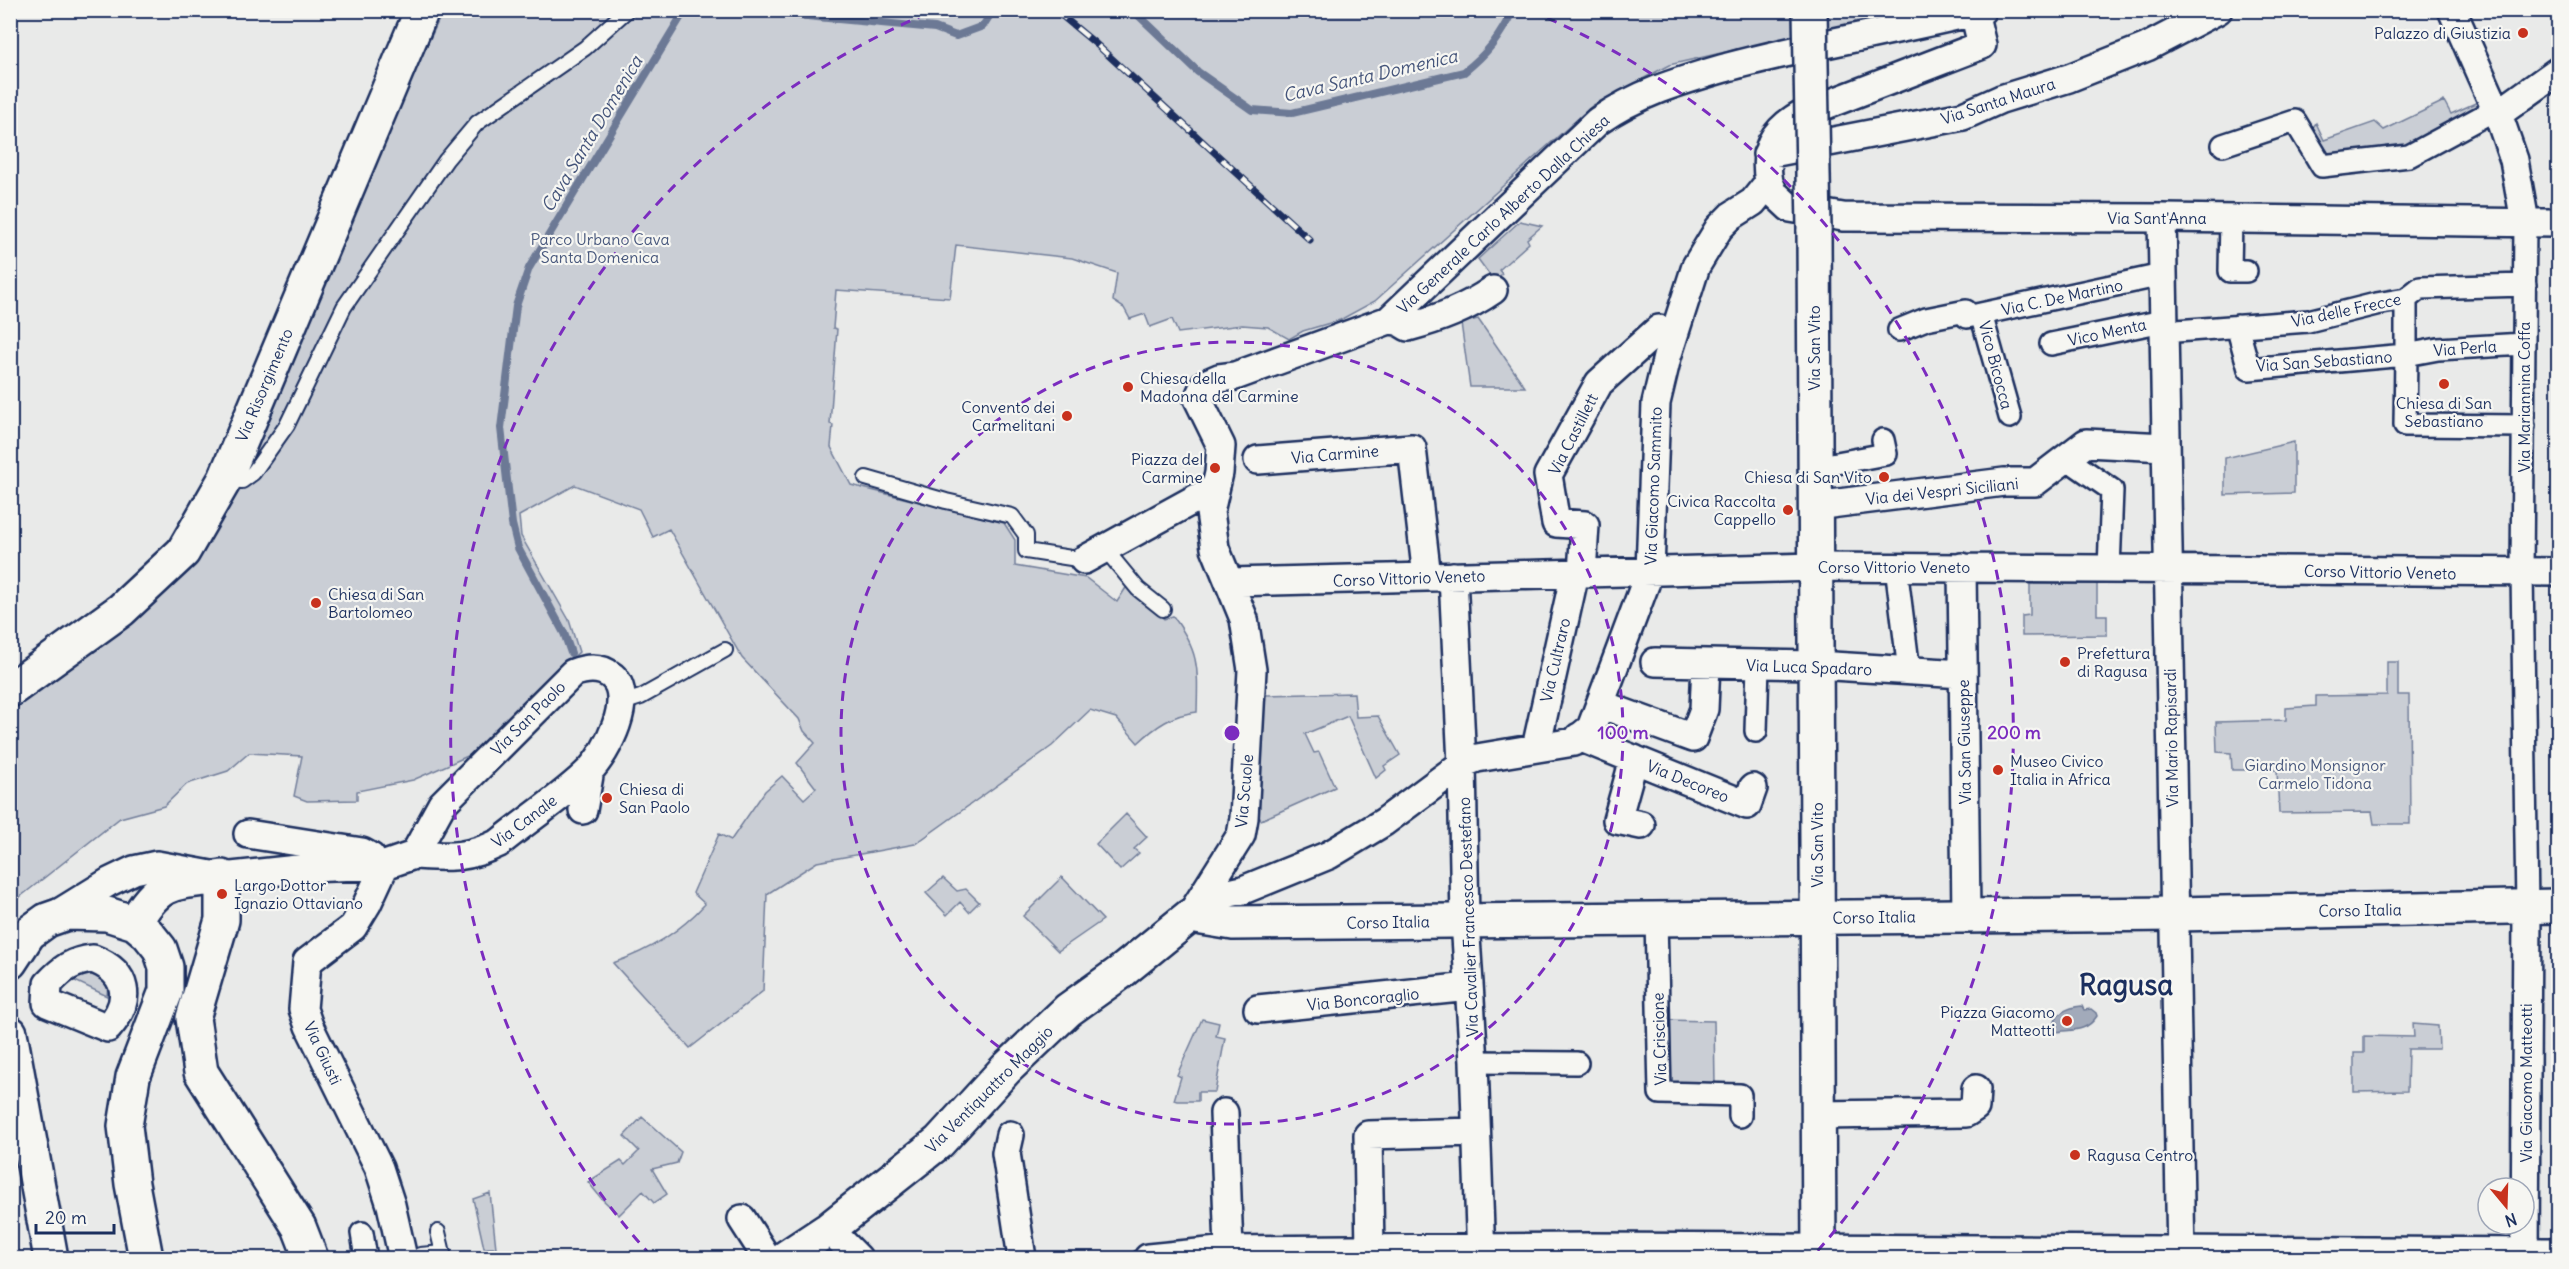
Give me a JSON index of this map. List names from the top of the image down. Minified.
{"streets":{"street":["Via Santa Maura","Via Generale Carlo Alberto Dalla Chiesa","Via Sant'Anna","Via C. De Martino","Via delle Frecce","Vico Menta","Via San Vito","Via Perla","Via San Sebastiano","Vico Bicocca","Via Risorgimento","Via Mariannina Coffa","Via Castillett","Via Carmine","Via Giacomo Sammito","Via dei Vespri Siciliani","Corso Vittorio Veneto","Via Cultraro","Via Luca Spadaro","Via San Paolo","Via Mario Rapisardi","Via San Giuseppe","Via Decoreo","Via Scuole","Via Canale","Corso Italia","Via Cavalier Francesco Destefano","Via Boncoraglio","Via Criscione","Via Giusti","Via Giacomo Matteotti","Via Ventiquattro Maggio"]},"crossings":[["Via Generale Carlo Alberto Dalla Chiesa","Via Scuole"],["Via Sant'Anna","Via Mariannina Coffa"],["Via Sant'Anna","Via Giacomo Sammito"],["Via Sant'Anna","Via Mario Rapisardi"],["Via C. De Martino","Vico Bicocca"],["Via C. De Martino","Via Mario Rapisardi"],["Via delle Frecce","Vico Menta"],["Via delle Frecce","Via San Sebastiano"],["Via delle Frecce","Via Mariannina Coffa"],["Via delle Frecce","Via Mario Rapisardi"],["Vico Menta","Via Mario Rapisardi"],["Via San Vito","Via dei Vespri Siciliani"],["Via San Vito","Corso Vittorio Veneto"],["Via San Vito","Via Luca Spadaro"],["Via San Vito","Corso Italia"],["Via Perla","Via San Sebastiano"],["Via Perla","Via Mariannina Coffa"],["Via San Sebastiano","Via Mariannina Coffa"],["Via Mariannina Coffa","Corso Vittorio Veneto"],["Via Mariannina Coffa","Corso Italia"],["Via Mariannina Coffa","Via Giacomo Matteotti"],["Via Castillett","Corso Vittorio Veneto"],["Via Castillett","Via Cultraro"],["Via Carmine","Via Cavalier Francesco Destefano"],["Via Giacomo Sammito","Corso Vittorio Veneto"],["Via Giacomo Sammito","Via Decoreo"],["Via dei Vespri Siciliani","Via Mario Rapisardi"],["Corso Vittorio Veneto","Via Cultraro"],["Corso Vittorio Veneto","Via Mario Rapisardi"],["Corso Vittorio Veneto","Via San Giuseppe"],["Corso Vittorio Veneto","Via Scuole"],["Corso Vittorio Veneto","Via Cavalier Francesco Destefano"],["Via Luca Spadaro","Via San Giuseppe"],["Via San Paolo","Via Canale"],["Via Mario Rapisardi","Corso Italia"],["Via San Giuseppe","Corso Italia"],["Via Scuole","Corso Italia"],["Via Scuole","Via Ventiquattro Maggio"],["Corso Italia","Via Cavalier Francesco Destefano"],["Corso Italia","Via Criscione"],["Corso Italia","Via Giacomo Matteotti"],["Corso Italia","Via Ventiquattro Maggio"],["Via Cavalier Francesco Destefano","Via Boncoraglio"]],"districts":["Ragusa"],"water":["Cava Santa Domenica"],"parks":["Parco Urbano Cava Santa Domenica","Giardino Monsignor Carmelo Tidona"],"places":["Palazzo di Giustizia","Chiesa di San Sebastiano","Chiesa della Madonna del Carmine","Convento dei Carmelitani","Piazza del Carmine","Chiesa di San Vito","Civica Raccolta Cappello","Chiesa di San Bartolomeo","Prefettura di Ragusa","Museo Civico Italia in Africa","Chiesa di San Paolo","Largo Dottor Ignazio Ottaviano","Piazza Giacomo Matteotti","Ragusa Centro"],"scale_bar":"20 m","north":"bottom","rings":["100 m","200 m"]}
